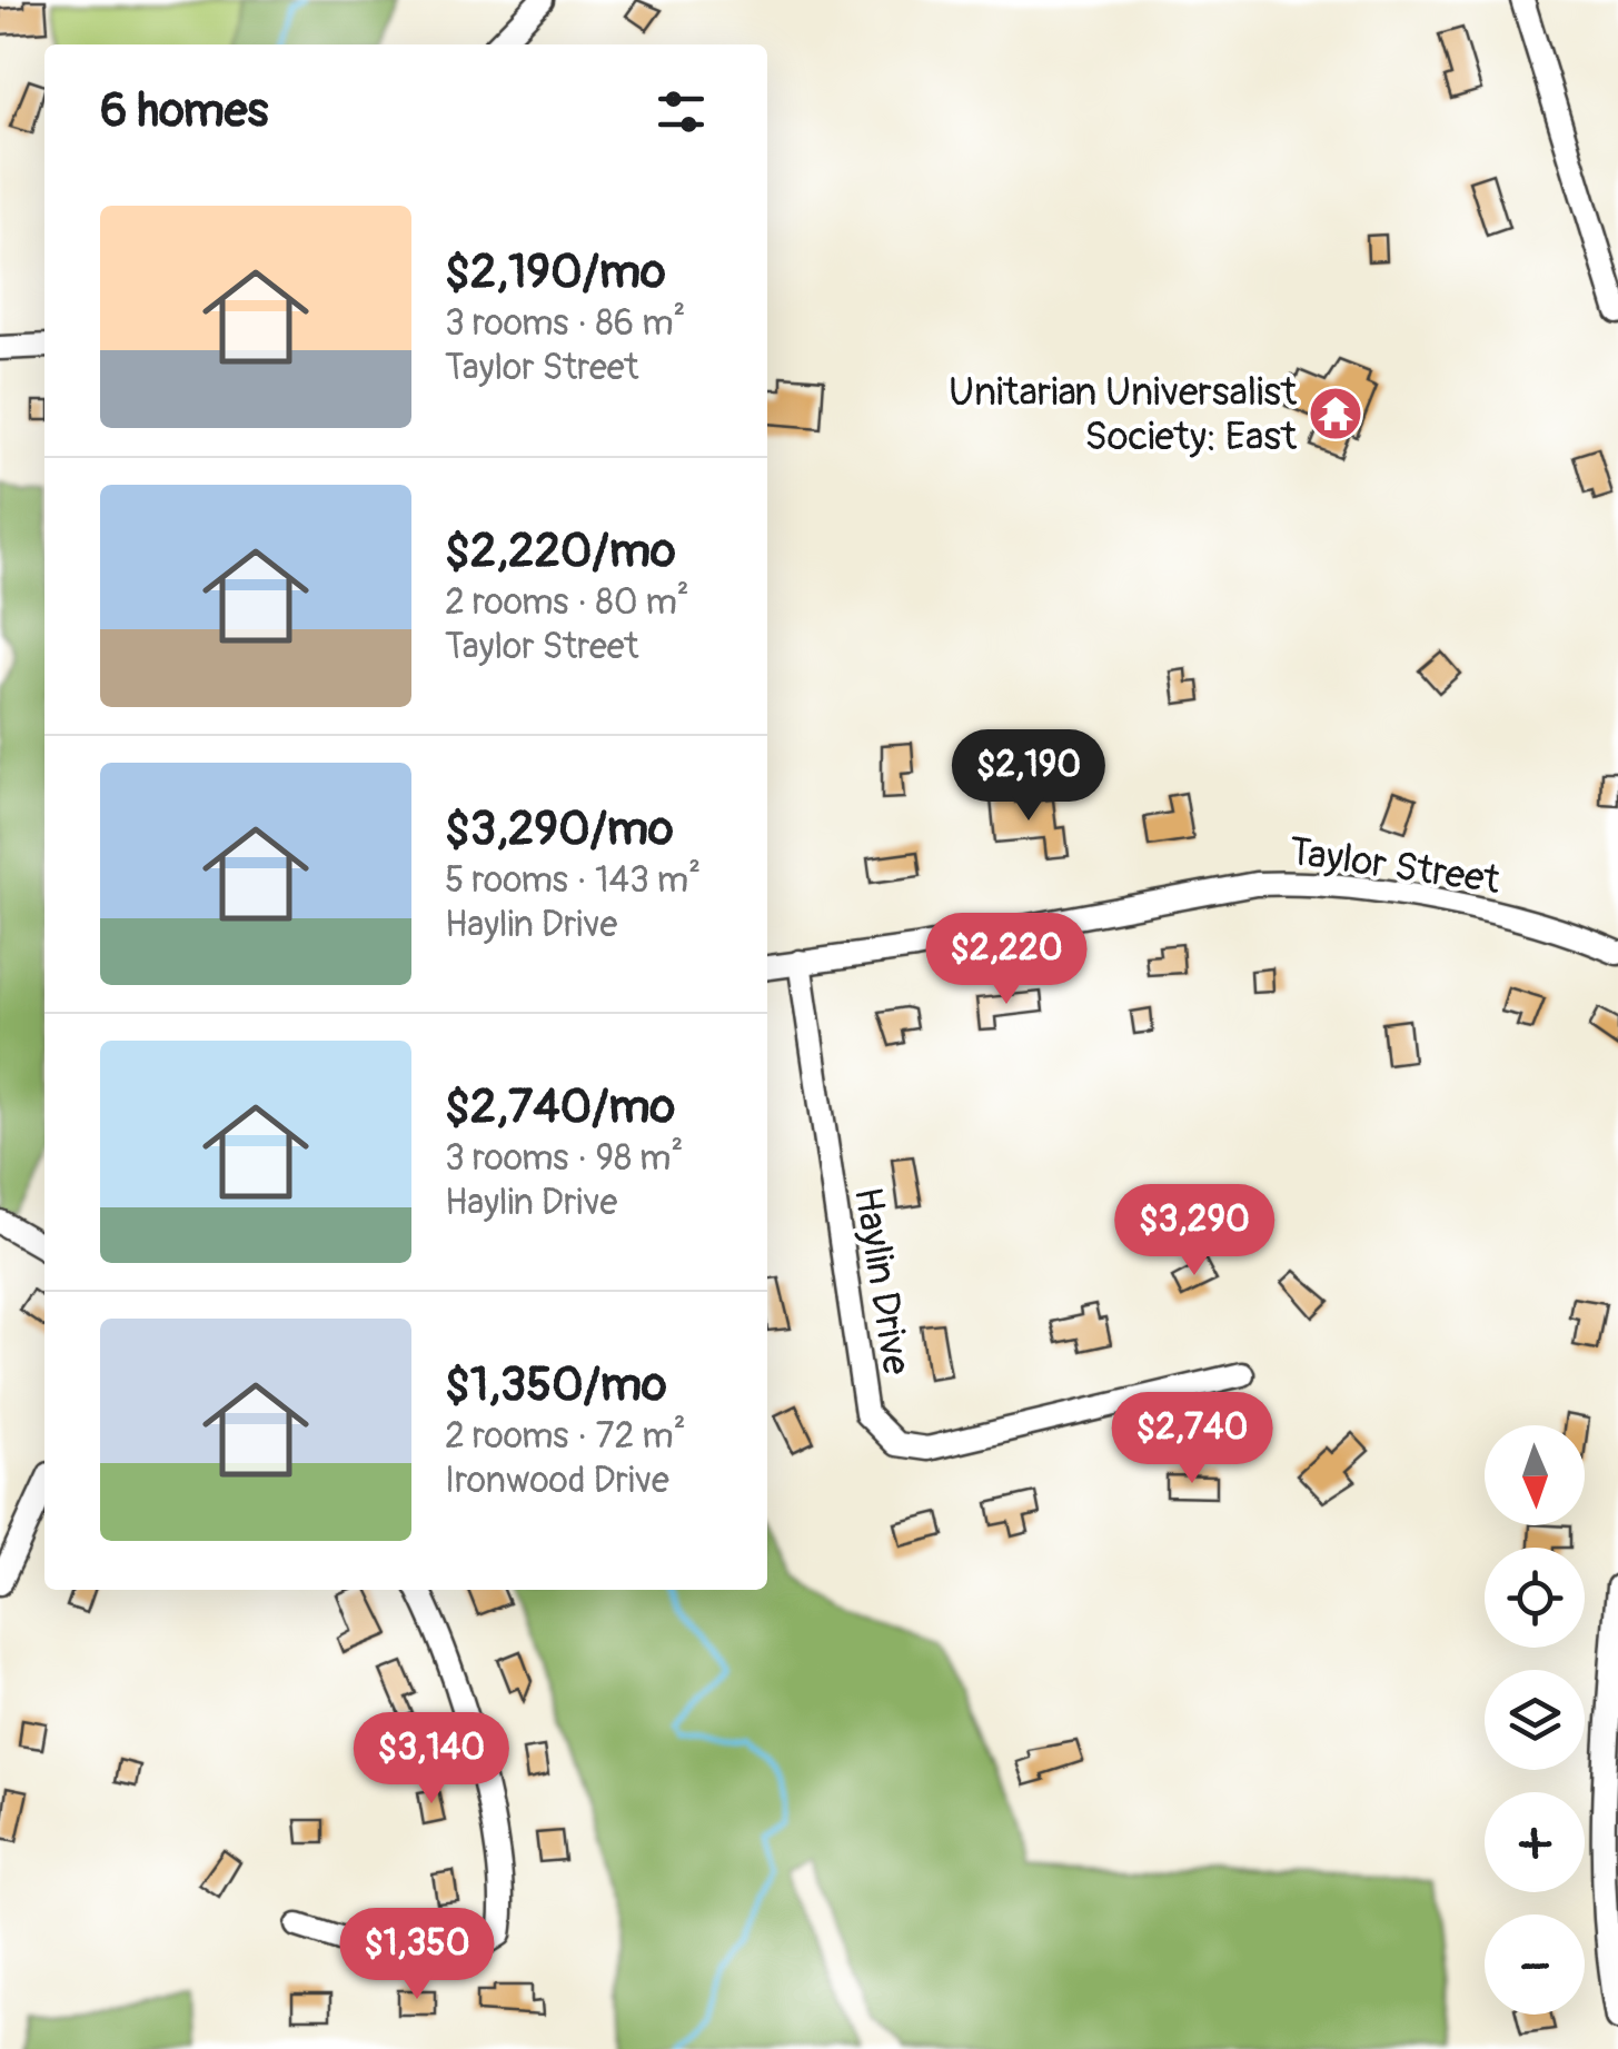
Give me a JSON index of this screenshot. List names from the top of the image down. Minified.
{"streets":{"street":["Taylor Street","Haylin Drive"]},"crossings":[["Taylor Street","Haylin Drive"]],"places":{"temple":["Unitarian Universalist Society: East"]},"north":"bottom","page":{"heading":"6 homes","list":[{"name":"$2,190/mo","note":"3 rooms · 86 m² · Taylor Street"},{"name":"$2,220/mo","note":"2 rooms · 80 m² · Taylor Street"},{"name":"$3,290/mo","note":"5 rooms · 143 m² · Haylin Drive"},{"name":"$2,740/mo","note":"3 rooms · 98 m² · Haylin Drive"},{"name":"$1,350/mo","note":"2 rooms · 72 m² · Ironwood Drive"}],"price":["$2,190","$2,220","$3,290","$2,740","$3,140","$1,350"],"map_buttons":["+","−"]}}
